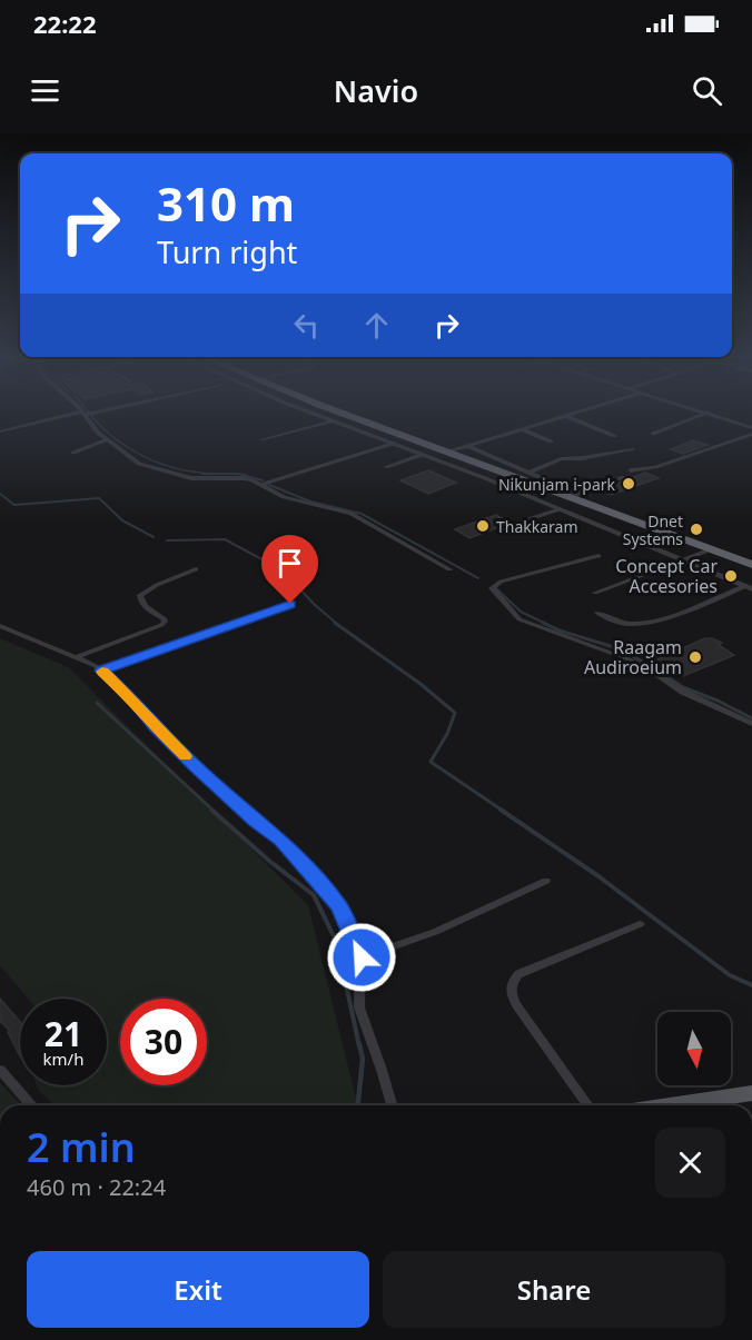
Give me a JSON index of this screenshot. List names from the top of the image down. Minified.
{"places":["Nikunjam i-park","Thakkaram","Dnet Systems","Concept Car Accesories","Raagam Audiroeium"],"north":"bottom","page":{"status":"22:22","header":"Navio","turn":["310 m","Turn right"],"speed":"21 km/h","limit":"30","heading":["2 min","460 m · 22:24"],"buttons":["Exit","Share"]}}
